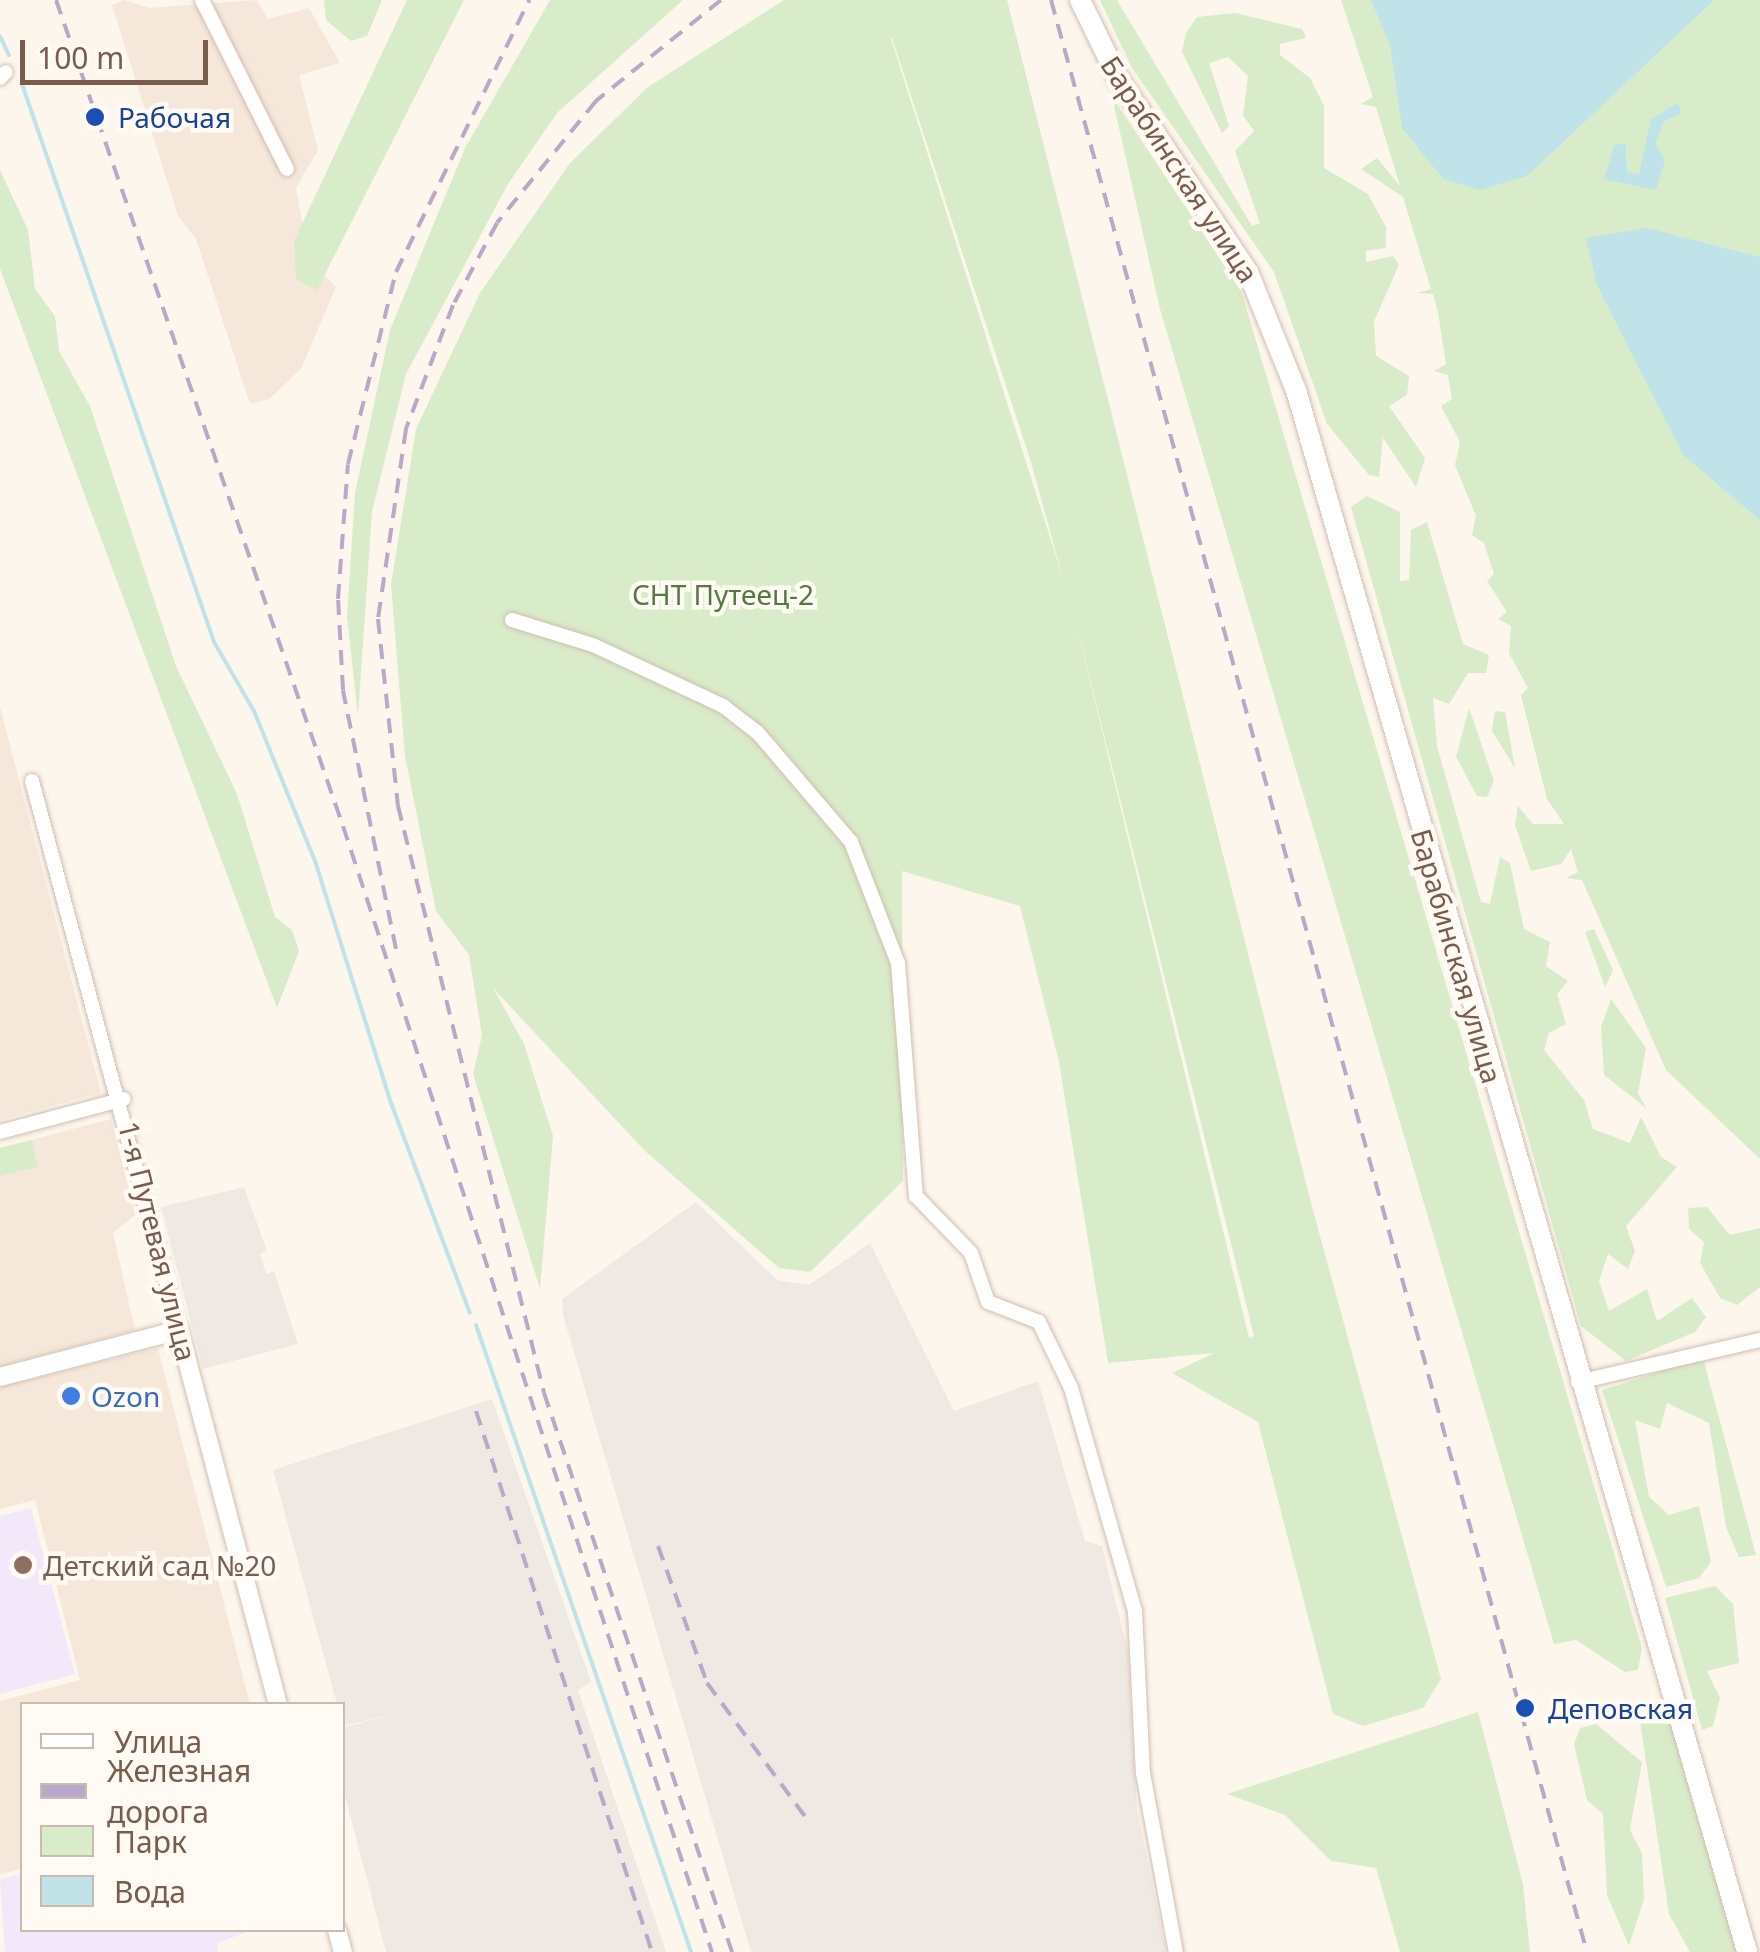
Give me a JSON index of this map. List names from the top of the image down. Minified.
{"streets":{"main road":["Барабинская улица"],"street":["1-я Путевая улица"]},"parks":["СНТ Путеец-2"],"places":["Рабочая","Ozon","Детский сад №20","Деповская"],"legend":["Улица","Железная дорога","Парк","Вода"],"scale_bar":"100 m"}
